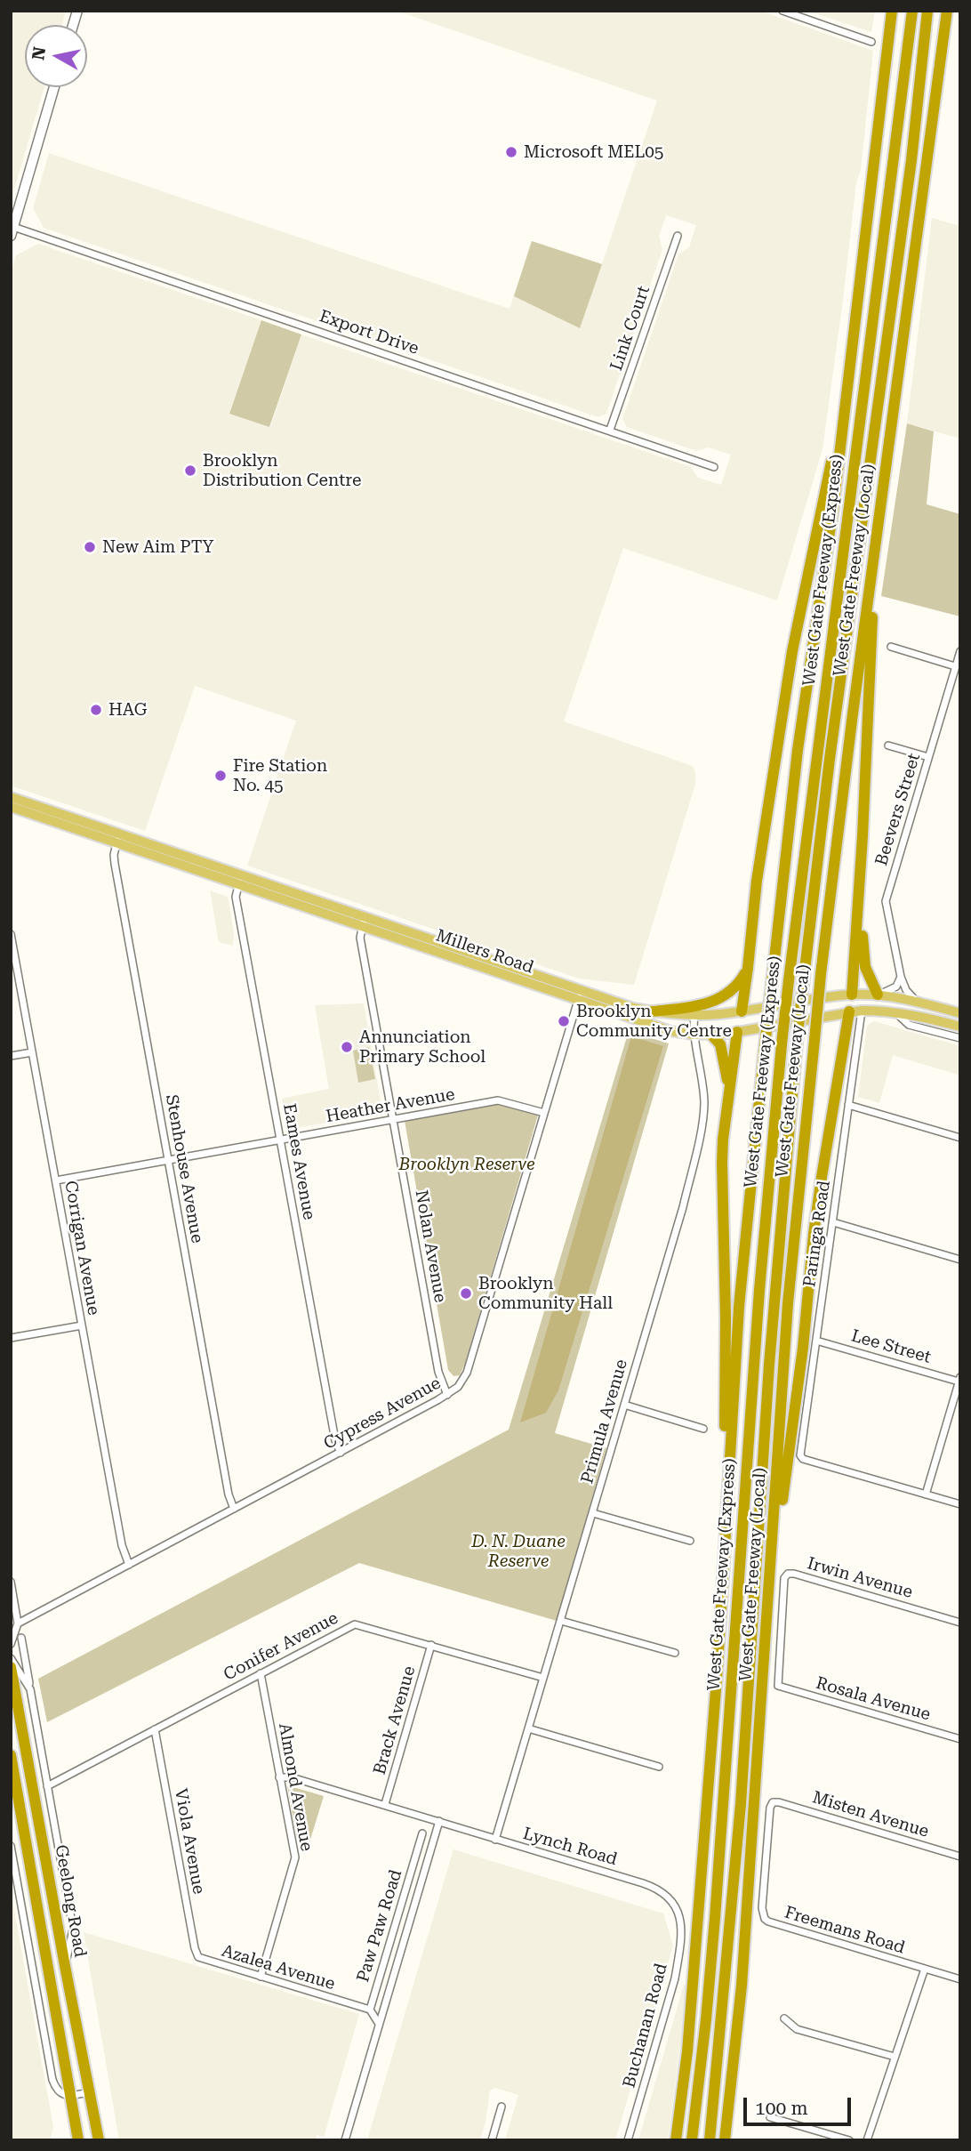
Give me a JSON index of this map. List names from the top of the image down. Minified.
{"streets":{"highway":["West Gate Freeway (Express)","West Gate Freeway (Local)","Geelong Road"],"main road":["Millers Road"],"street":["Link Court","Export Drive","Beevers Street","Heather Avenue","Eames Avenue","Stenhouse Avenue","Paringa Road","Nolan Avenue","Corrigan Avenue","Lee Street","Cypress Avenue","Primula Avenue","Irwin Avenue","Conifer Avenue","Rosala Avenue","Brack Avenue","Almond Avenue","Misten Avenue","Viola Avenue","Lynch Road","Paw Paw Road","Freemans Road","Azalea Avenue","Buchanan Road"]},"crossings":[["Link Court","Export Drive"],["Millers Road","Eames Avenue"],["Millers Road","Stenhouse Avenue"],["Millers Road","Paringa Road"],["Millers Road","Nolan Avenue"],["Millers Road","Cypress Avenue"],["Millers Road","Primula Avenue"],["Heather Avenue","Eames Avenue"],["Heather Avenue","Stenhouse Avenue"],["Heather Avenue","Nolan Avenue"],["Heather Avenue","Corrigan Avenue"],["Heather Avenue","Cypress Avenue"],["Eames Avenue","Cypress Avenue"],["Stenhouse Avenue","Cypress Avenue"],["Paringa Road","Lee Street"],["Nolan Avenue","Cypress Avenue"],["Corrigan Avenue","Cypress Avenue"],["Primula Avenue","Conifer Avenue"],["Primula Avenue","Lynch Road"],["Irwin Avenue","Rosala Avenue"],["Conifer Avenue","Brack Avenue"],["Conifer Avenue","Almond Avenue"],["Conifer Avenue","Viola Avenue"],["Brack Avenue","Lynch Road"],["Almond Avenue","Lynch Road"],["Almond Avenue","Azalea Avenue"],["Misten Avenue","Freemans Road"],["Viola Avenue","Azalea Avenue"],["Lynch Road","Paw Paw Road"],["Lynch Road","Buchanan Road"],["Paw Paw Road","Azalea Avenue"]],"parks":["Brooklyn Reserve","D. N. Duane Reserve"],"places":["Microsoft MEL05","Brooklyn Distribution Centre","New Aim PTY","HAG","Fire Station No. 45","Brooklyn Community Centre","Annunciation Primary School","Brooklyn Community Hall"],"scale_bar":"100 m","north":"left"}
